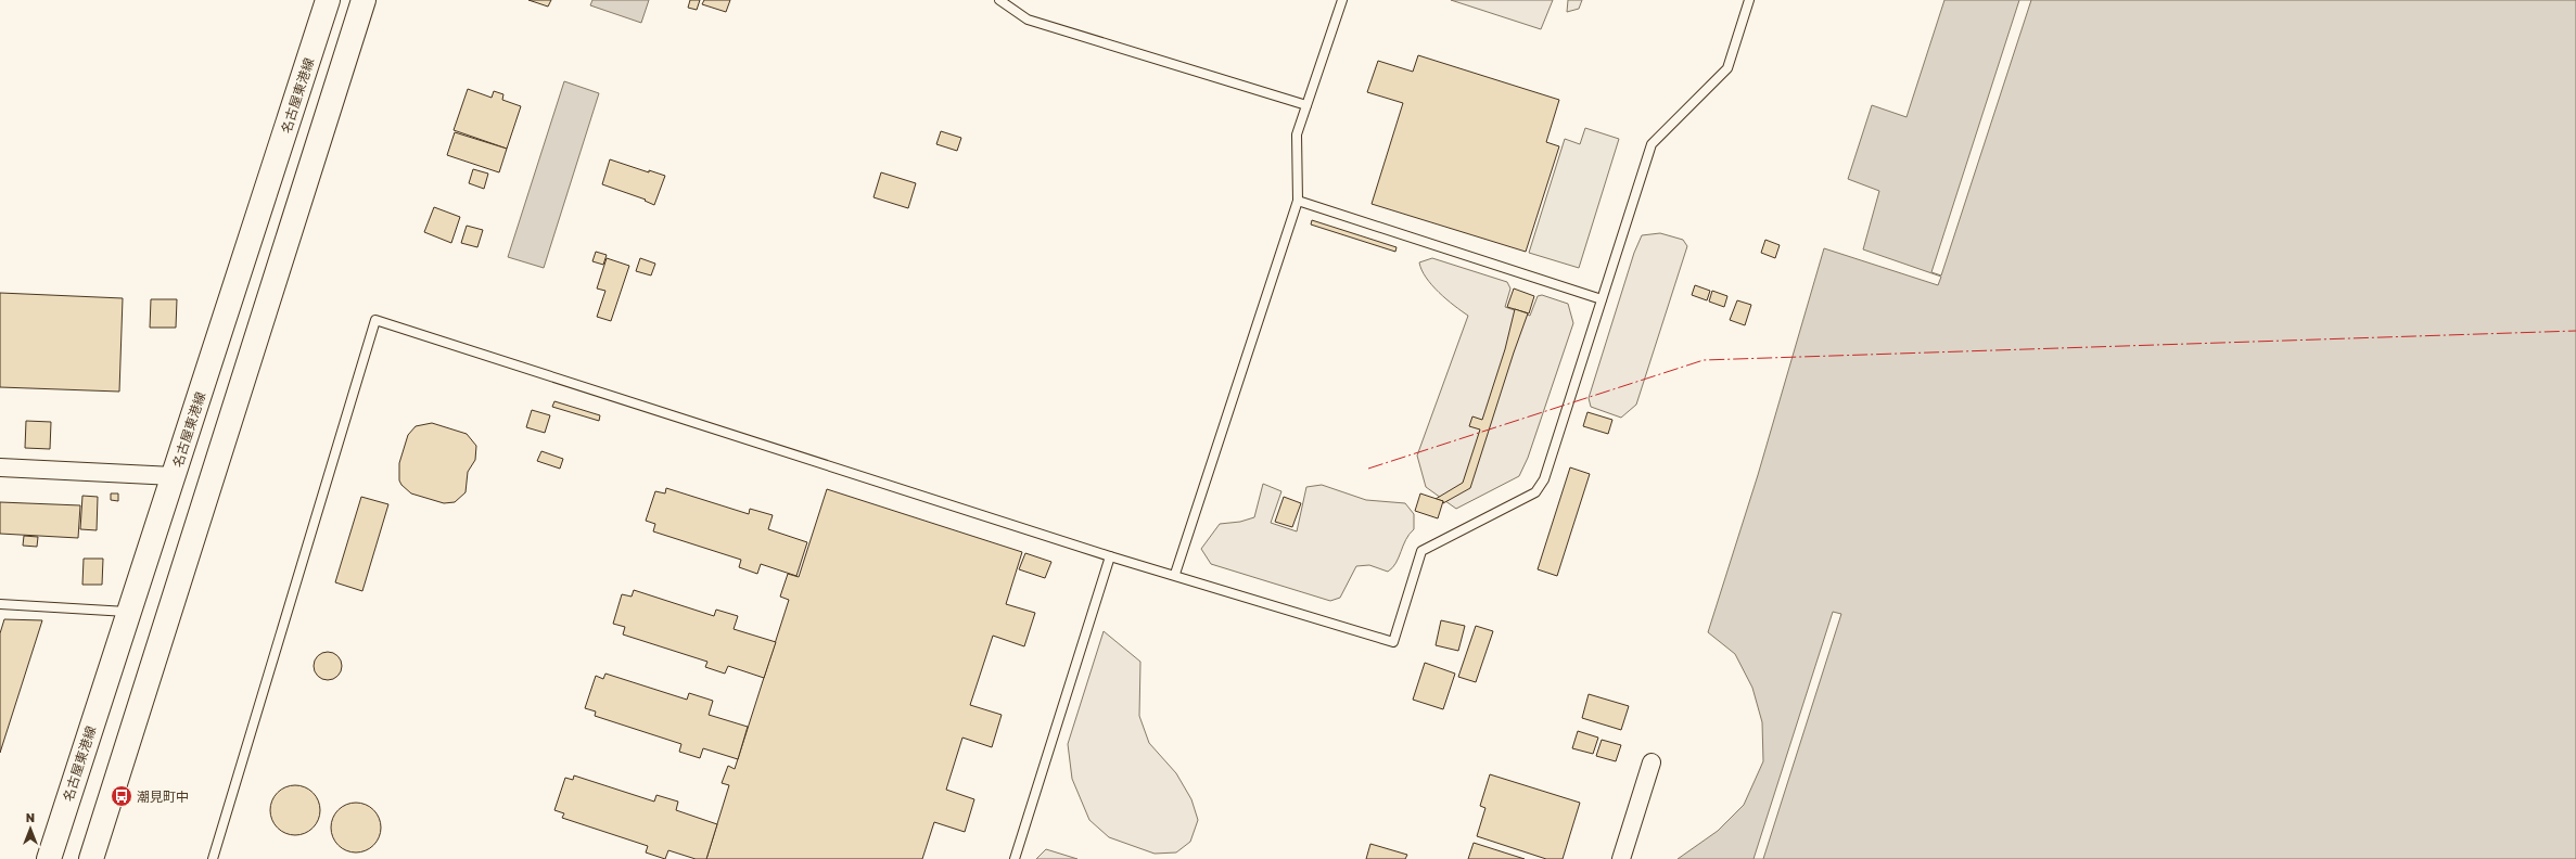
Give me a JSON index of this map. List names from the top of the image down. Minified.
{"streets":{"main road":["名古屋東港線"]},"places":{"bus stop":["潮見町中"]},"north":"top"}
